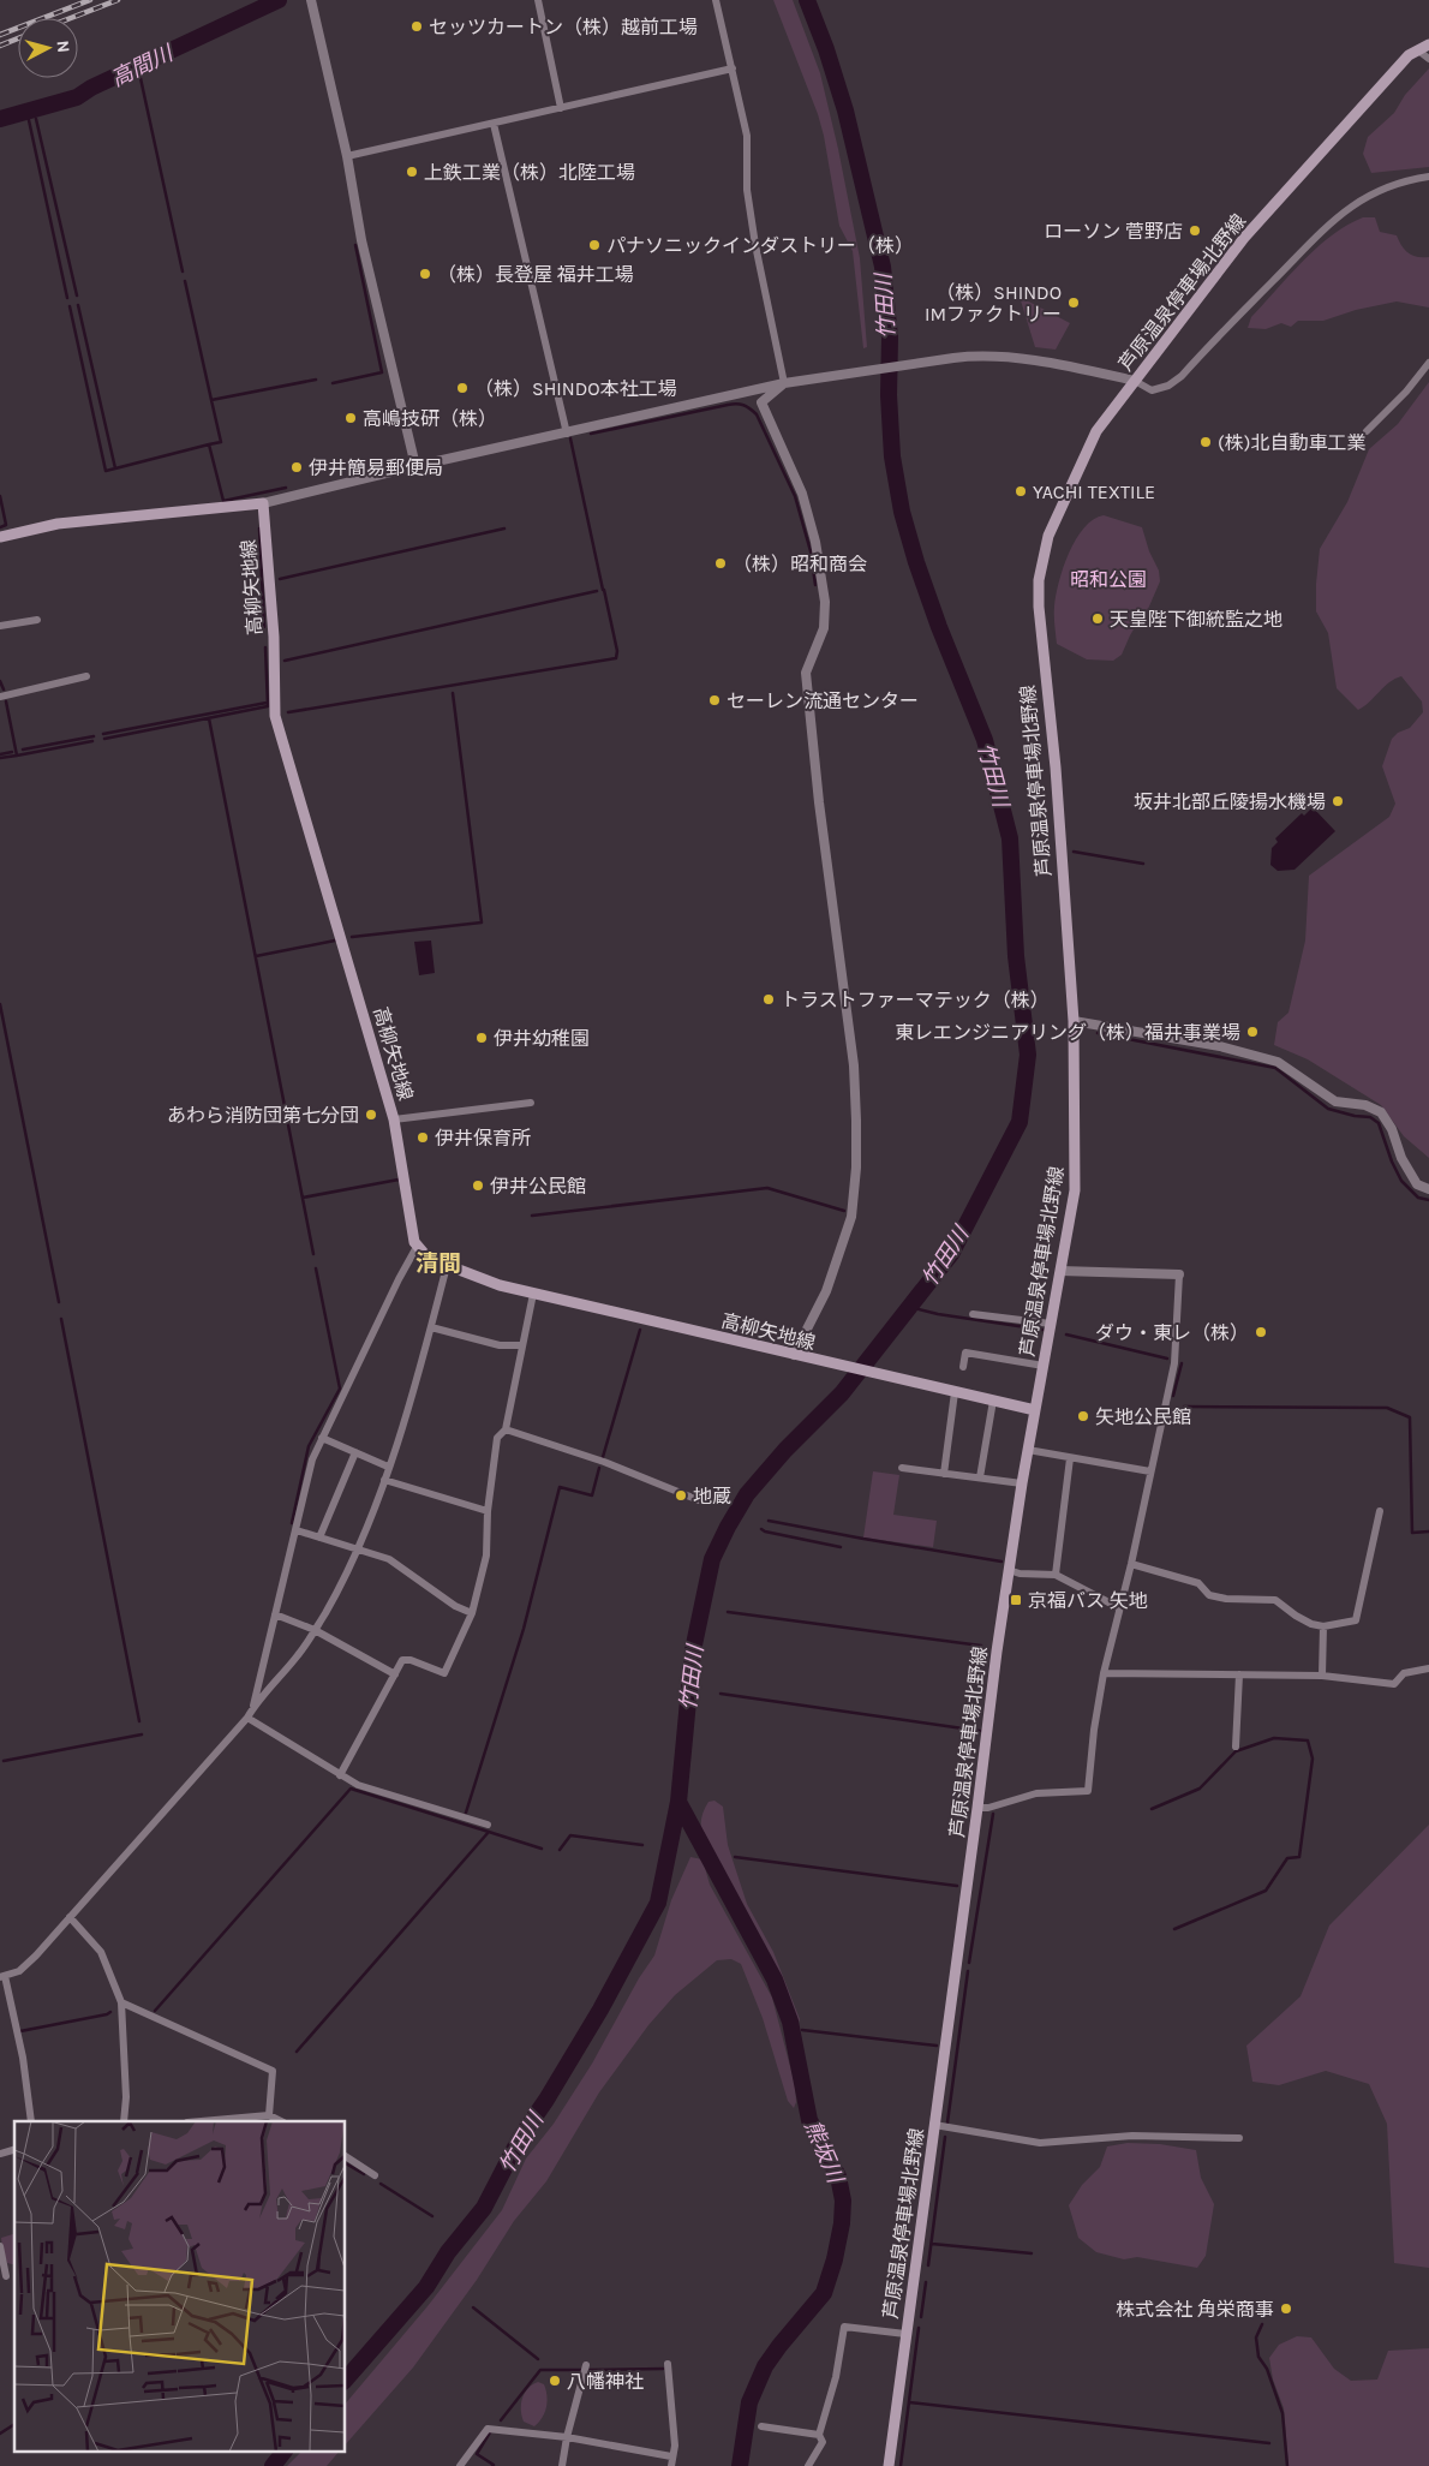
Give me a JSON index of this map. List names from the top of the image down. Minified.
{"streets":{"main road":["芦原温泉停車場北野線","高柳矢地線"]},"crossings":[["芦原温泉停車場北野線","高柳矢地線"]],"districts":["清間"],"water":["高間川","竹田川","熊坂川"],"parks":["昭和公園"],"places":{"other":["セッツカートン（株）越前工場","上鉄工業（株）北陸工場","ローソン 菅野店","パナソニックインダストリー（株）","（株）長登屋 福井工場","（株）SHINDO IMファクトリー","（株）SHINDO本社工場","高嶋技研（株）","(株)北自動車工業","伊井簡易郵便局","YACHI TEXTILE","（株）昭和商会","天皇陛下御統監之地","セーレン流通センター","坂井北部丘陵揚水機場","トラストファーマテック（株）","東レエンジニアリング（株）福井事業場","伊井幼稚園","あわら消防団第七分団","伊井保育所","伊井公民館","ダウ・東レ（株）","矢地公民館","地蔵","株式会社 角栄商事","八幡神社"],"transit":["京福バス 矢地"]},"north":"right"}
